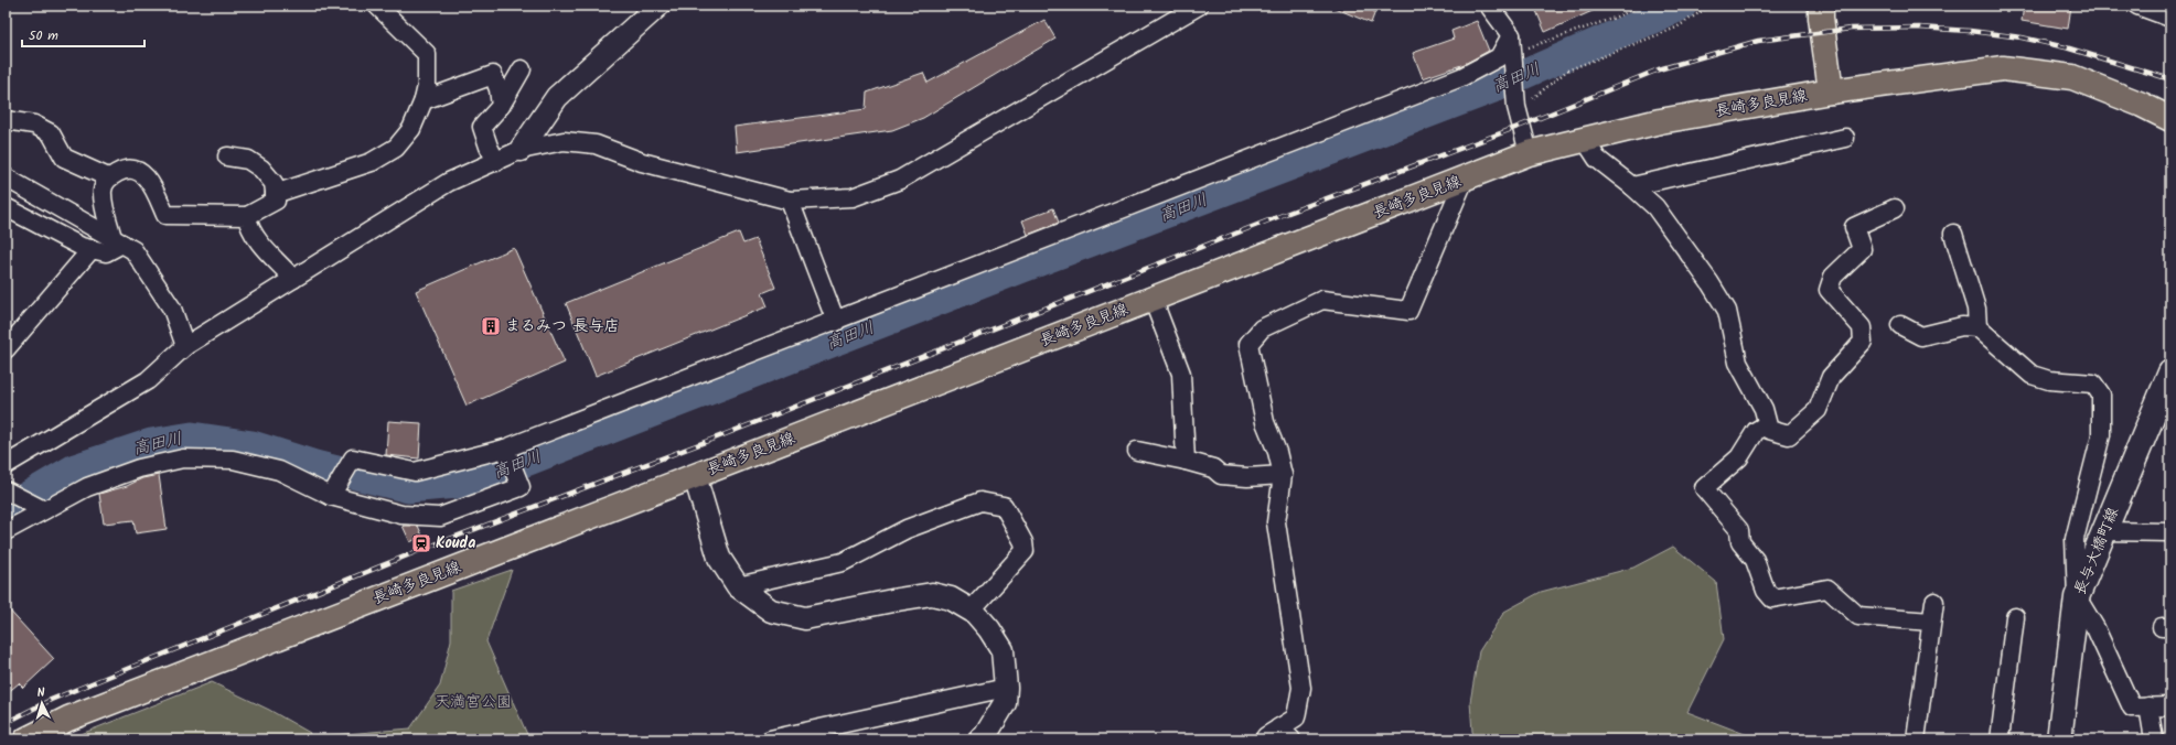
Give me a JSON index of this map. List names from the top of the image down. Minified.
{"streets":{"main road":["長崎多良見線","長与大橋町線"]},"water":["高田川"],"parks":["天満宮公園"],"places":{"building":["まるみつ 長与店"],"station":["Kouda"]},"scale_bar":"50 m","north":"top"}
